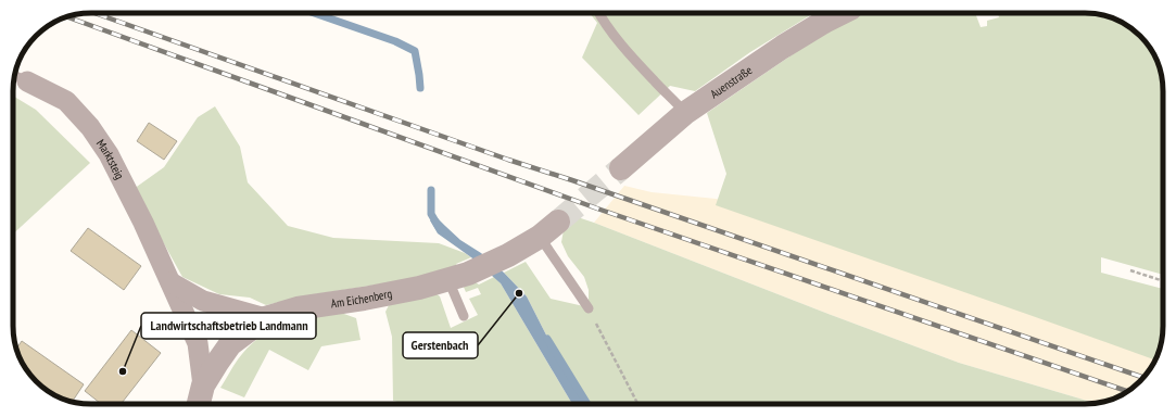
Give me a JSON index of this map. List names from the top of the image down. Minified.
{"streets":{"street":["Auenstraße","Marktsteig","Am Eichenberg"]},"crossings":[["Marktsteig","Am Eichenberg"]],"places":["Gerstenbach","Landwirtschaftsbetrieb Landmann"]}
